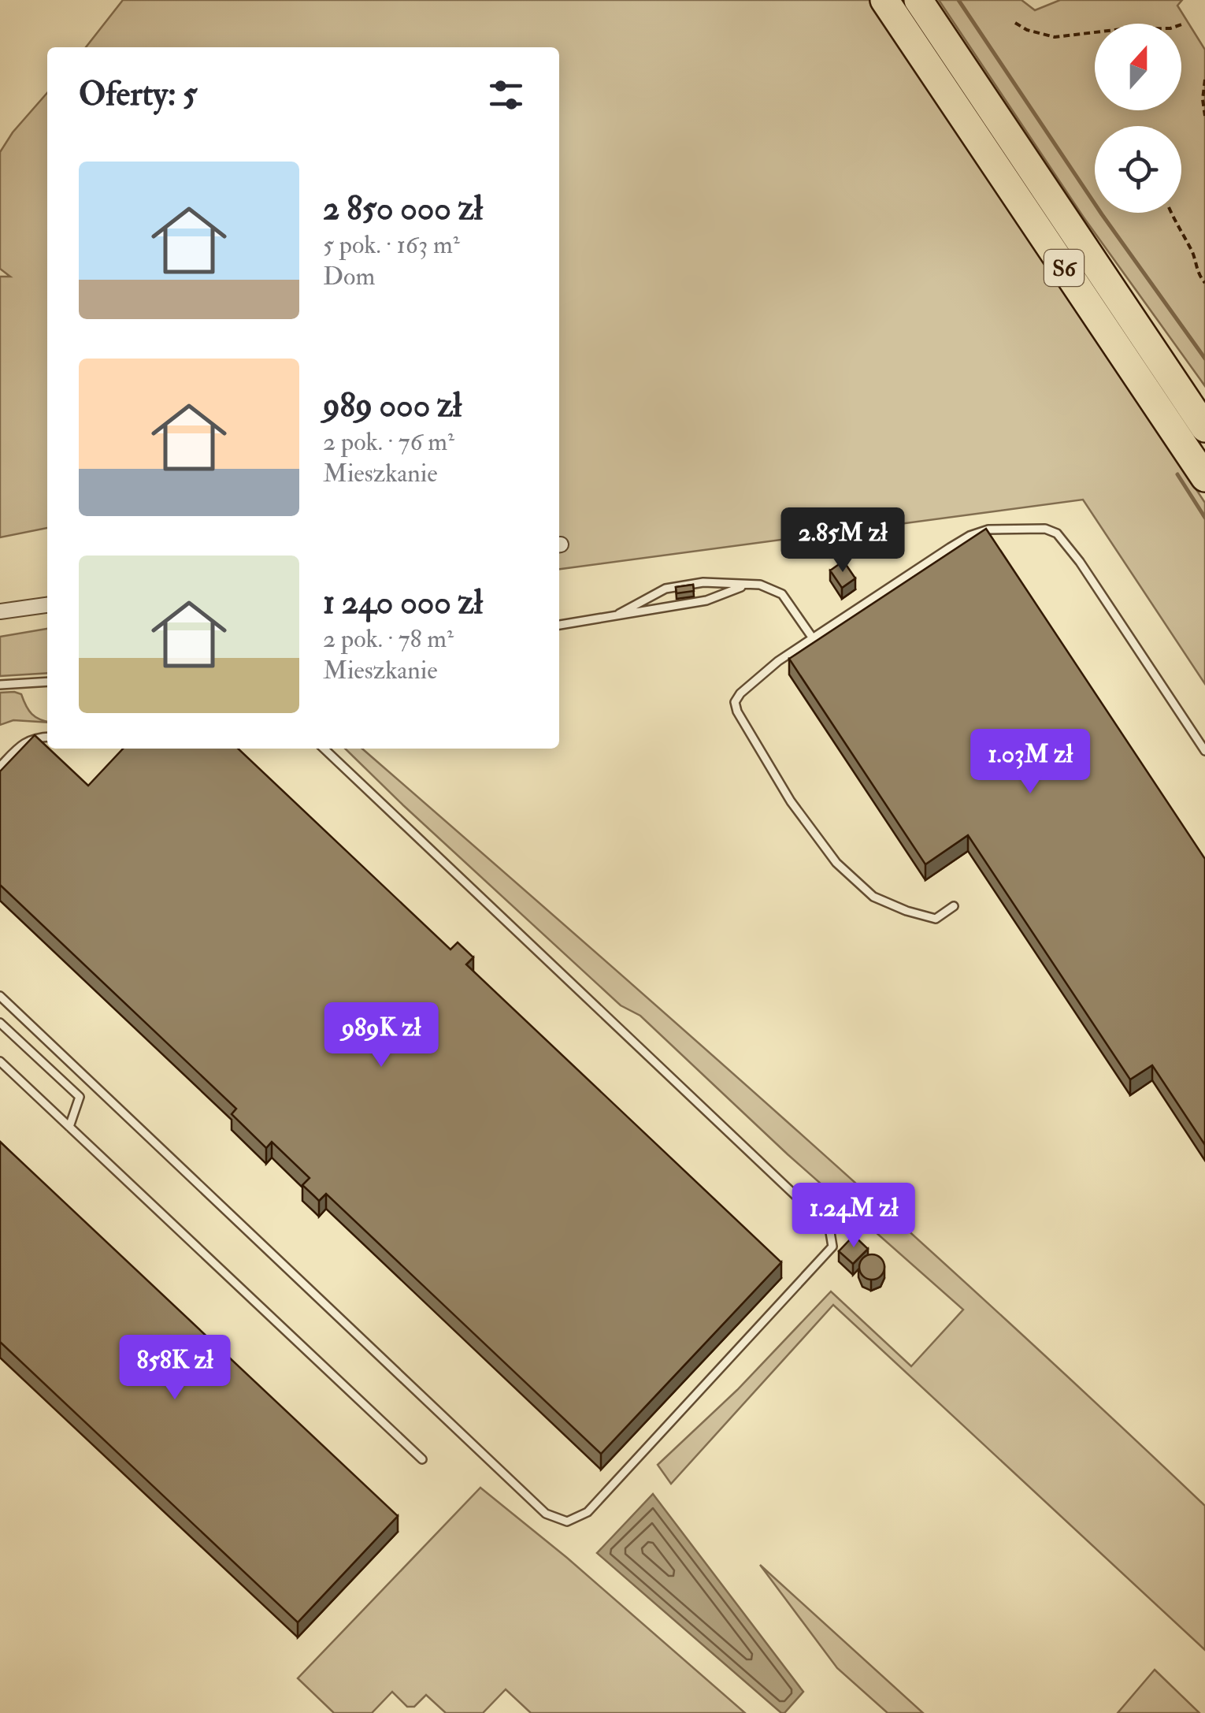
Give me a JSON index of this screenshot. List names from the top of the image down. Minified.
{"streets":{"highway":["S6"]},"north":"top","page":{"heading":"Oferty: 5","list":[{"name":"2 850 000 zł","note":"5 pok. · 163 m² · Dom"},{"name":"989 000 zł","note":"2 pok. · 76 m² · Mieszkanie"},{"name":"1 240 000 zł","note":"2 pok. · 78 m² · Mieszkanie"}],"price":["2.85M zł","1.03M zł","989K zł","1.24M zł","858K zł"]}}
